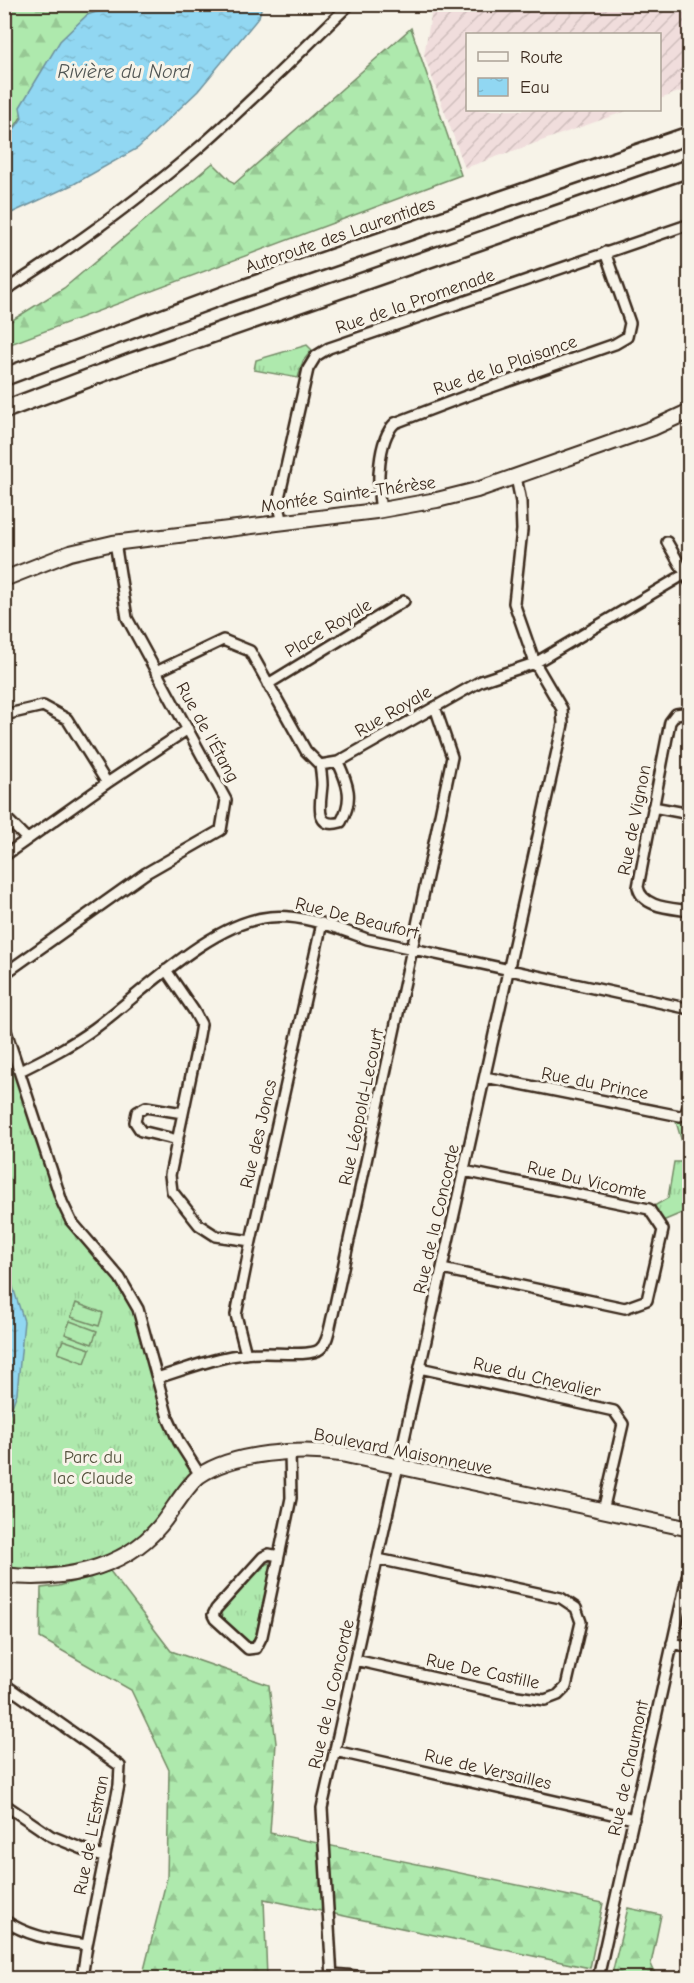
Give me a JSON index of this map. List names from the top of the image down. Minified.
{"streets":{"highway":["Autoroute des Laurentides"],"street":["Rue de la Promenade","Rue de la Plaisance","Montée Sainte-Thérèse","Place Royale","Rue Royale","Rue de l'Étang","Rue de Vignon","Rue De Beaufort","Rue du Prince","Rue Léopold-Lecourt","Rue des Joncs","Rue Du Vicomte","Rue de la Concorde","Rue du Chevalier","Boulevard Maisonneuve","Rue De Castille","Rue de Chaumont","Rue de Versailles","Rue de L'Estran"]},"crossings":[["Rue de la Promenade","Rue de la Plaisance"],["Rue de la Promenade","Montée Sainte-Thérèse"],["Rue de la Plaisance","Montée Sainte-Thérèse"],["Montée Sainte-Thérèse","Rue de l'Étang"],["Montée Sainte-Thérèse","Rue de la Concorde"],["Rue Royale","Rue Léopold-Lecourt"],["Rue Royale","Rue de la Concorde"],["Rue De Beaufort","Rue Léopold-Lecourt"],["Rue De Beaufort","Rue des Joncs"],["Rue De Beaufort","Rue de la Concorde"],["Rue du Prince","Rue de la Concorde"],["Rue Léopold-Lecourt","Rue des Joncs"],["Rue Du Vicomte","Rue de la Concorde"],["Rue de la Concorde","Rue du Chevalier"],["Rue de la Concorde","Boulevard Maisonneuve"],["Rue de la Concorde","Rue De Castille"],["Rue de la Concorde","Rue de Versailles"],["Rue du Chevalier","Boulevard Maisonneuve"],["Rue de Chaumont","Rue de Versailles"]],"water":["Rivière du Nord"],"parks":["Parc du lac Claude"],"legend":["Route","Eau"]}
